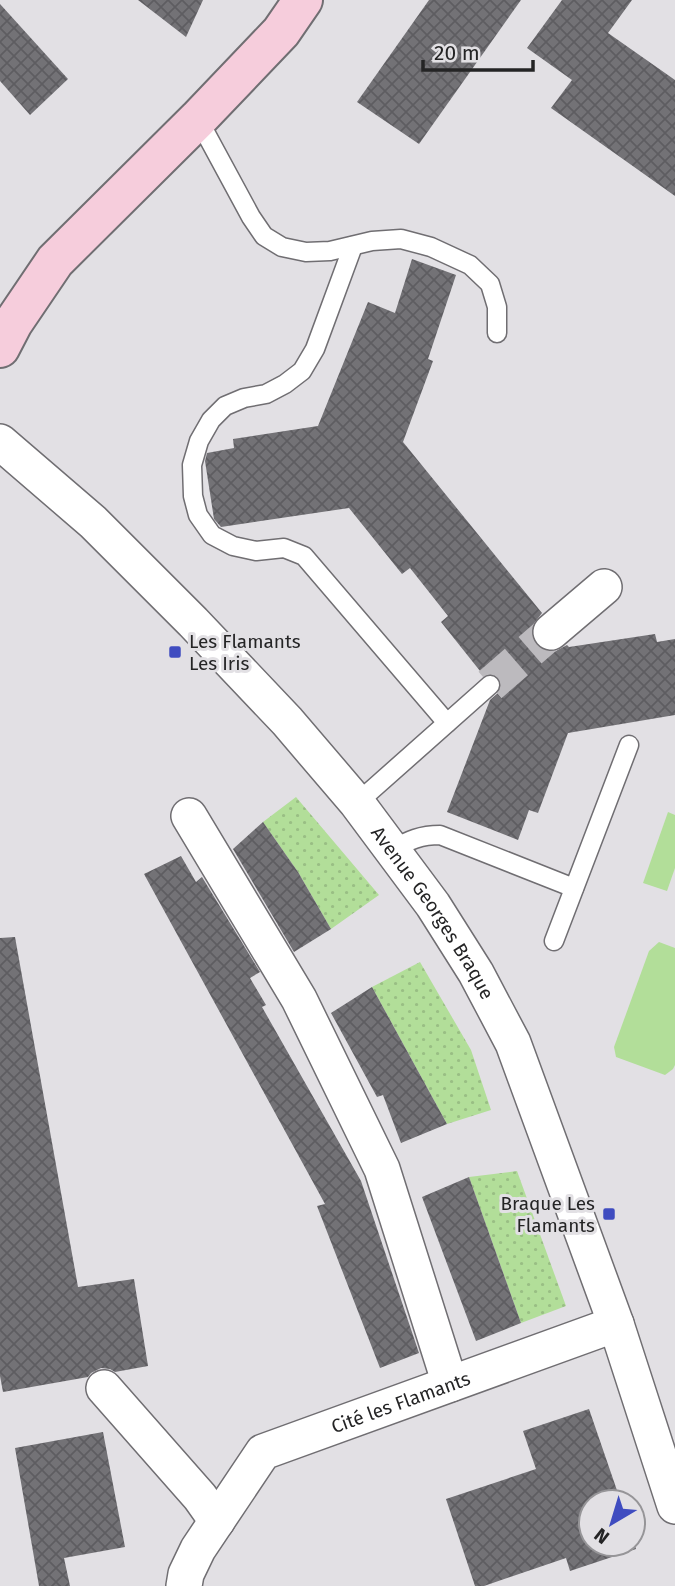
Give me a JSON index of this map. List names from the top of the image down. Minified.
{"streets":{"street":["Avenue Georges Braque","Cité les Flamants"]},"crossings":[["Avenue Georges Braque","Cité les Flamants"]],"places":{"transit":["Les Flamants Les Iris","Braque Les Flamants"]},"scale_bar":"20 m","north":"bottom left"}
